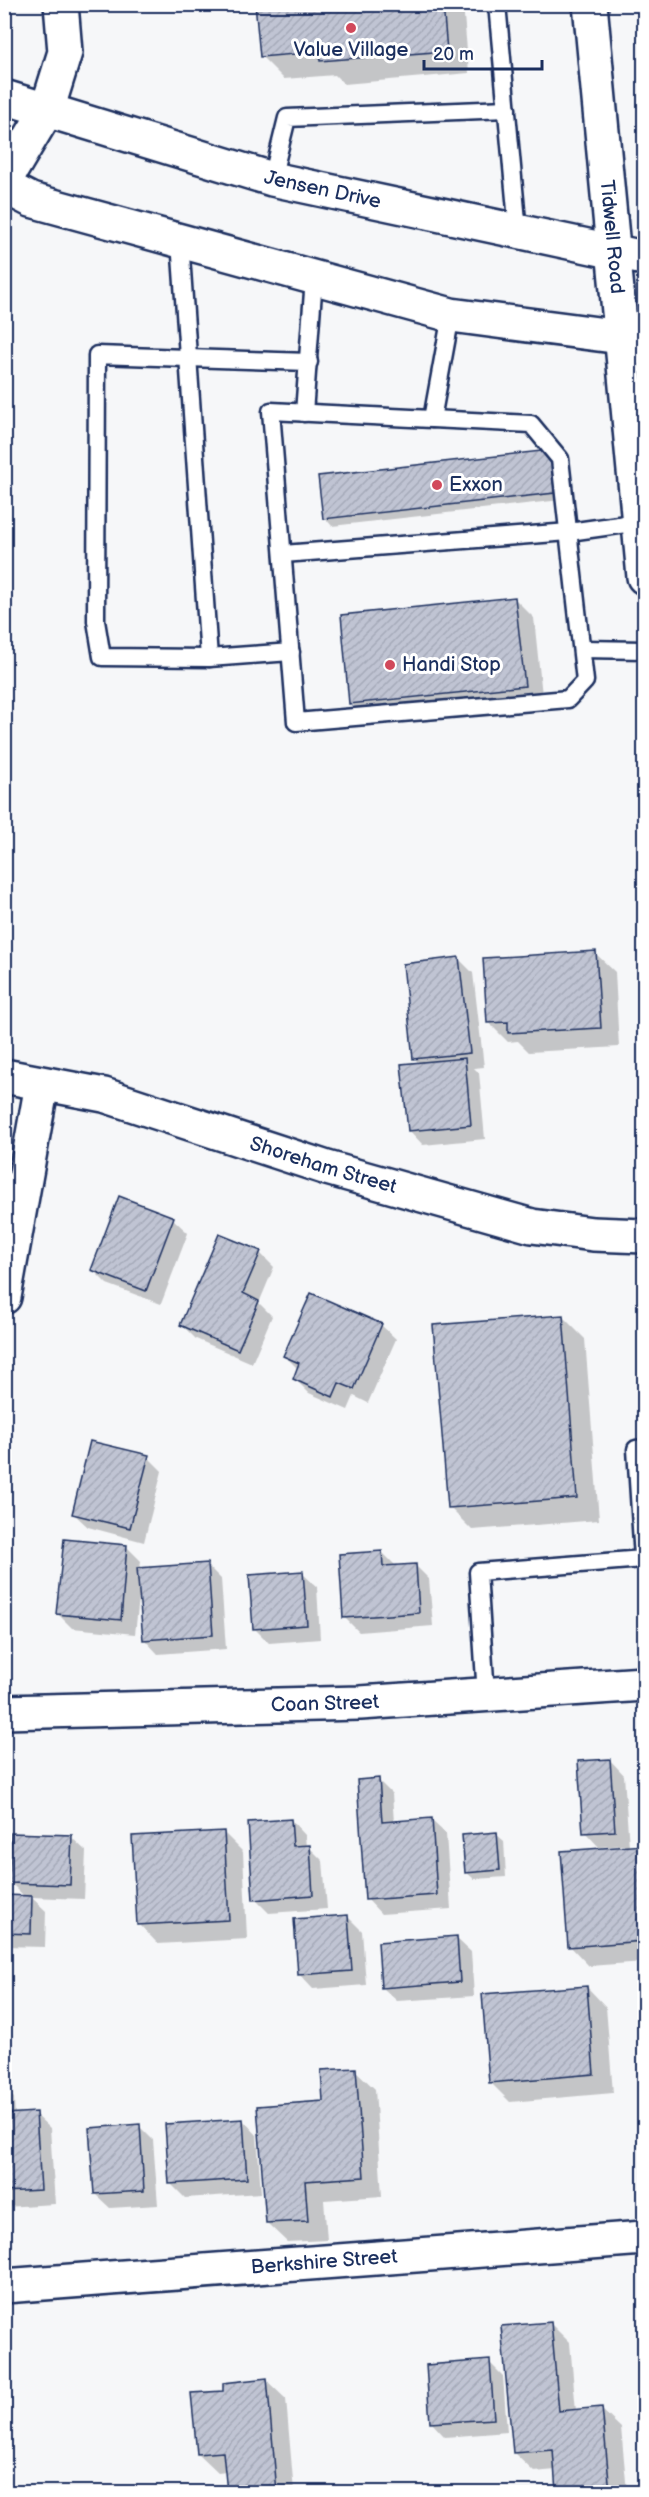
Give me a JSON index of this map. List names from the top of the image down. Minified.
{"streets":{"street":["Jensen Drive","Tidwell Road","Shoreham Street","Coan Street","Berkshire Street"]},"crossings":[["Jensen Drive","Tidwell Road"]],"places":["Value Village","Exxon","Handi Stop"],"scale_bar":"20 m"}
